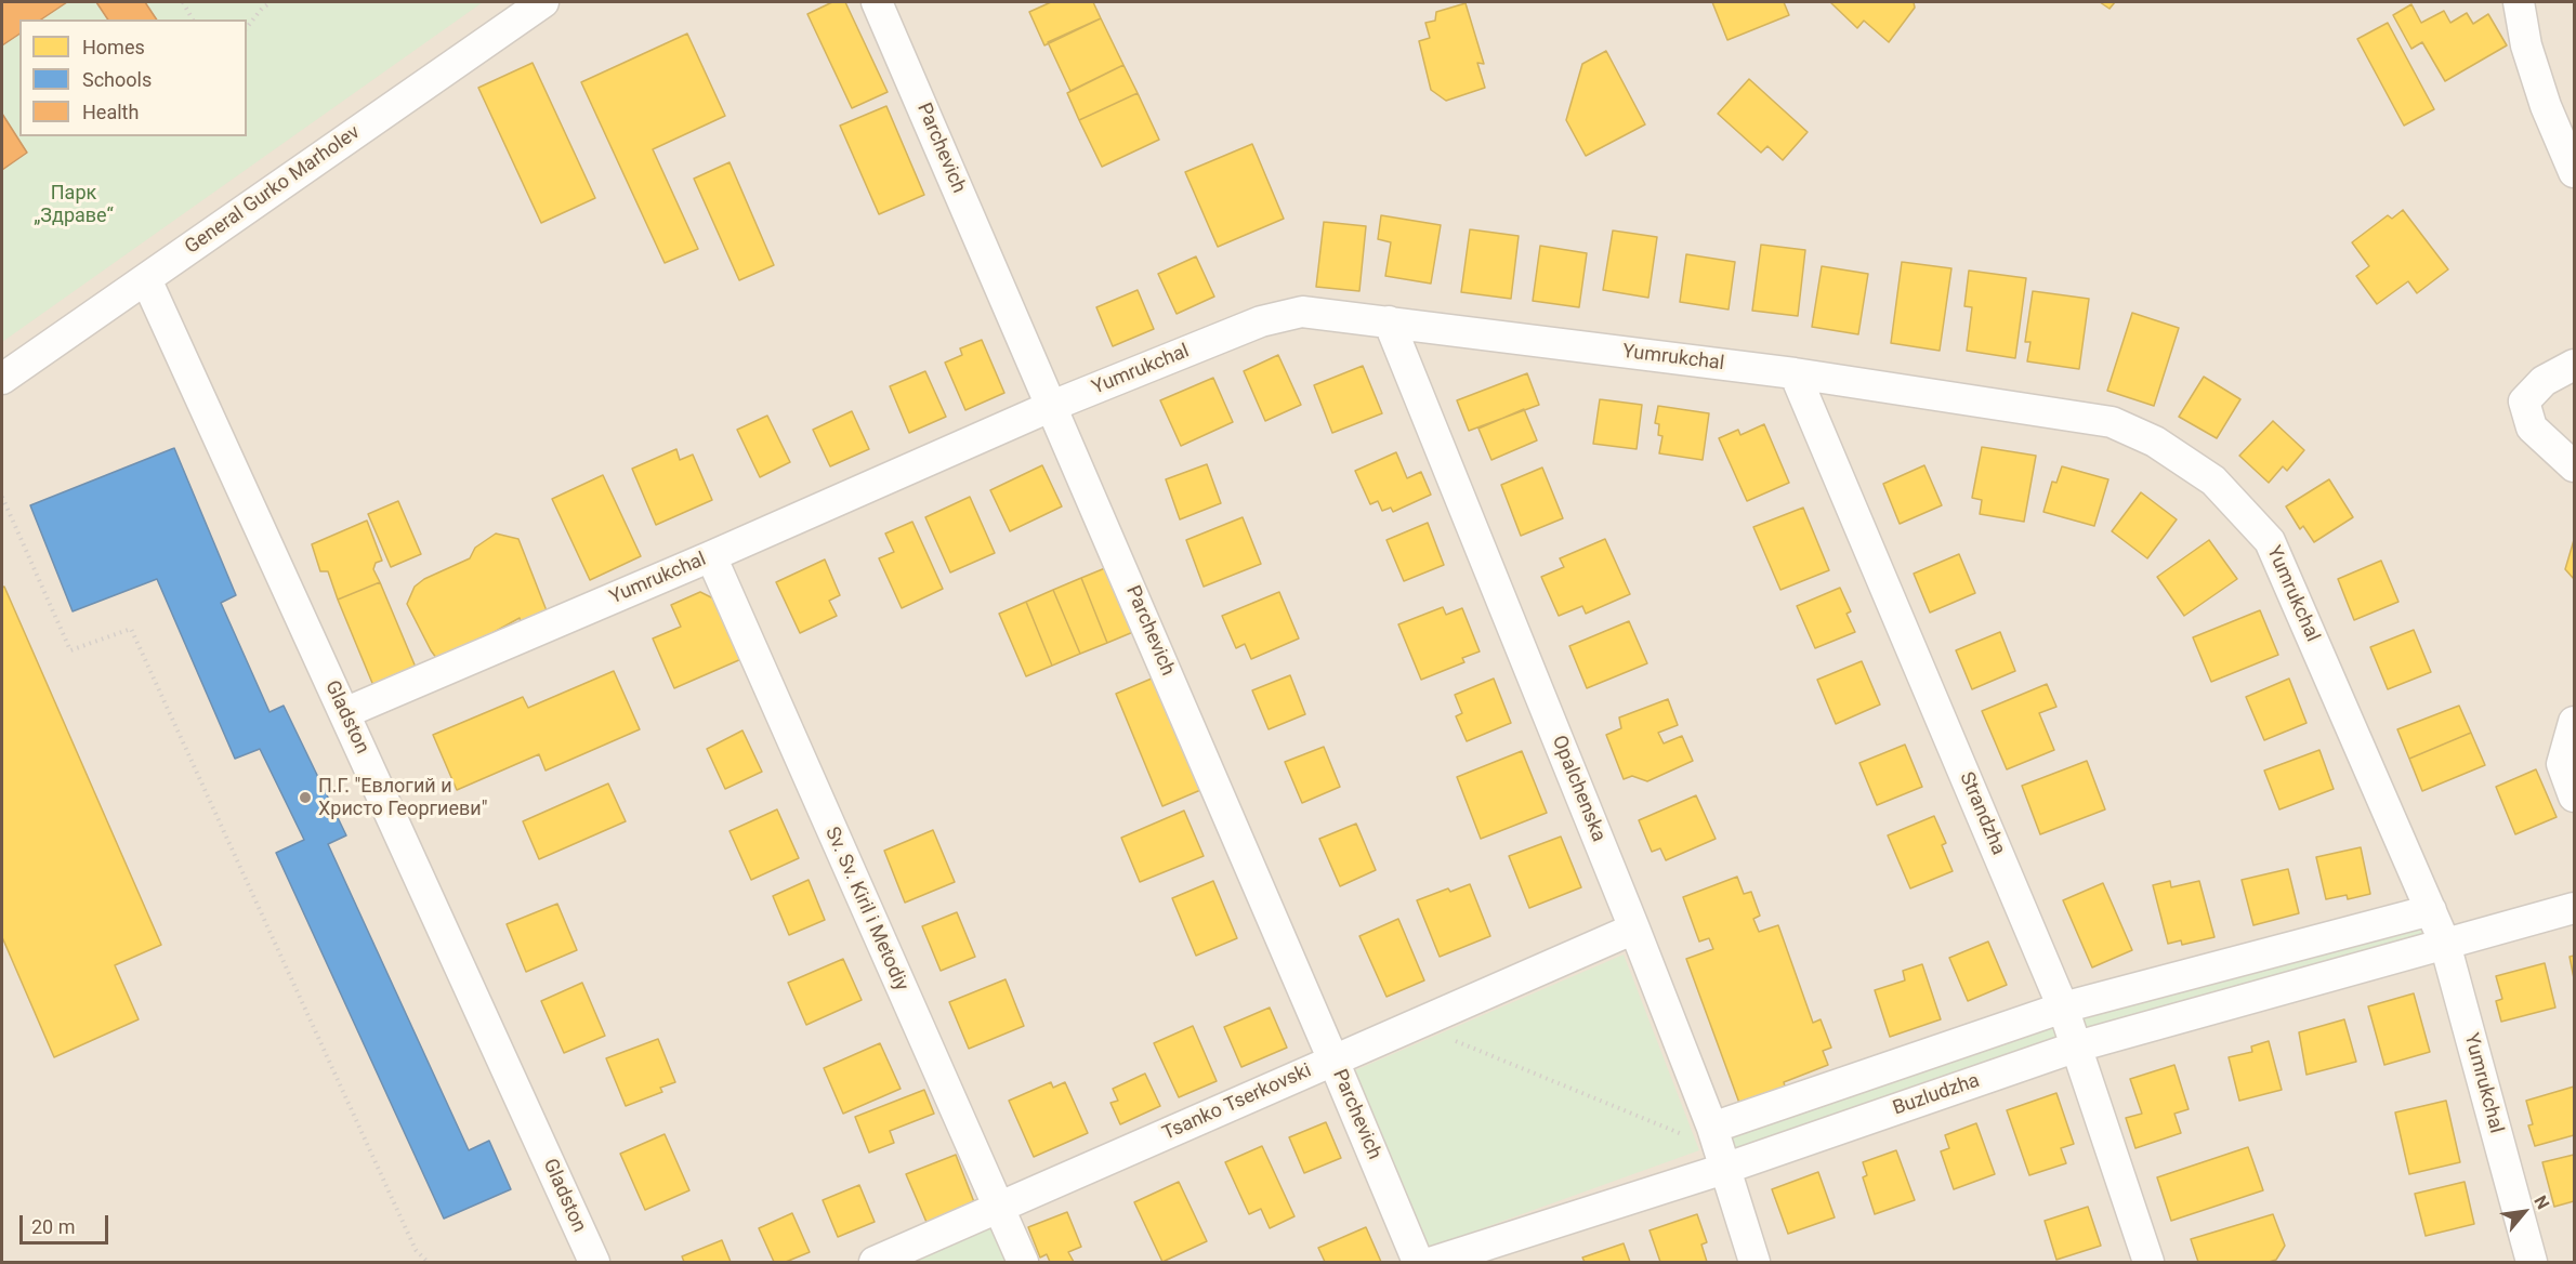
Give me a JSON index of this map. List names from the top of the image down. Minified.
{"streets":{"street":["Parchevich","General Gurko Marholev","Yumrukchal","Gladston","Opalchenska","Strandzha","Sv. Sv. Kiril i Metodiy","Buzludzha","Tsanko Tserkovski"]},"crossings":[["Parchevich","Yumrukchal"],["Parchevich","Tsanko Tserkovski"],["General Gurko Marholev","Gladston"],["Yumrukchal","Gladston"],["Yumrukchal","Opalchenska"],["Yumrukchal","Strandzha"],["Yumrukchal","Sv. Sv. Kiril i Metodiy"],["Yumrukchal","Buzludzha"],["Opalchenska","Buzludzha"],["Opalchenska","Tsanko Tserkovski"],["Strandzha","Buzludzha"],["Sv. Sv. Kiril i Metodiy","Tsanko Tserkovski"]],"parks":["Парк „Здраве“"],"places":["П.Г. \"Евлогий и Христо Георгиеви\""],"legend":["Homes","Schools","Health"],"scale_bar":"20 m","north":"top right"}
